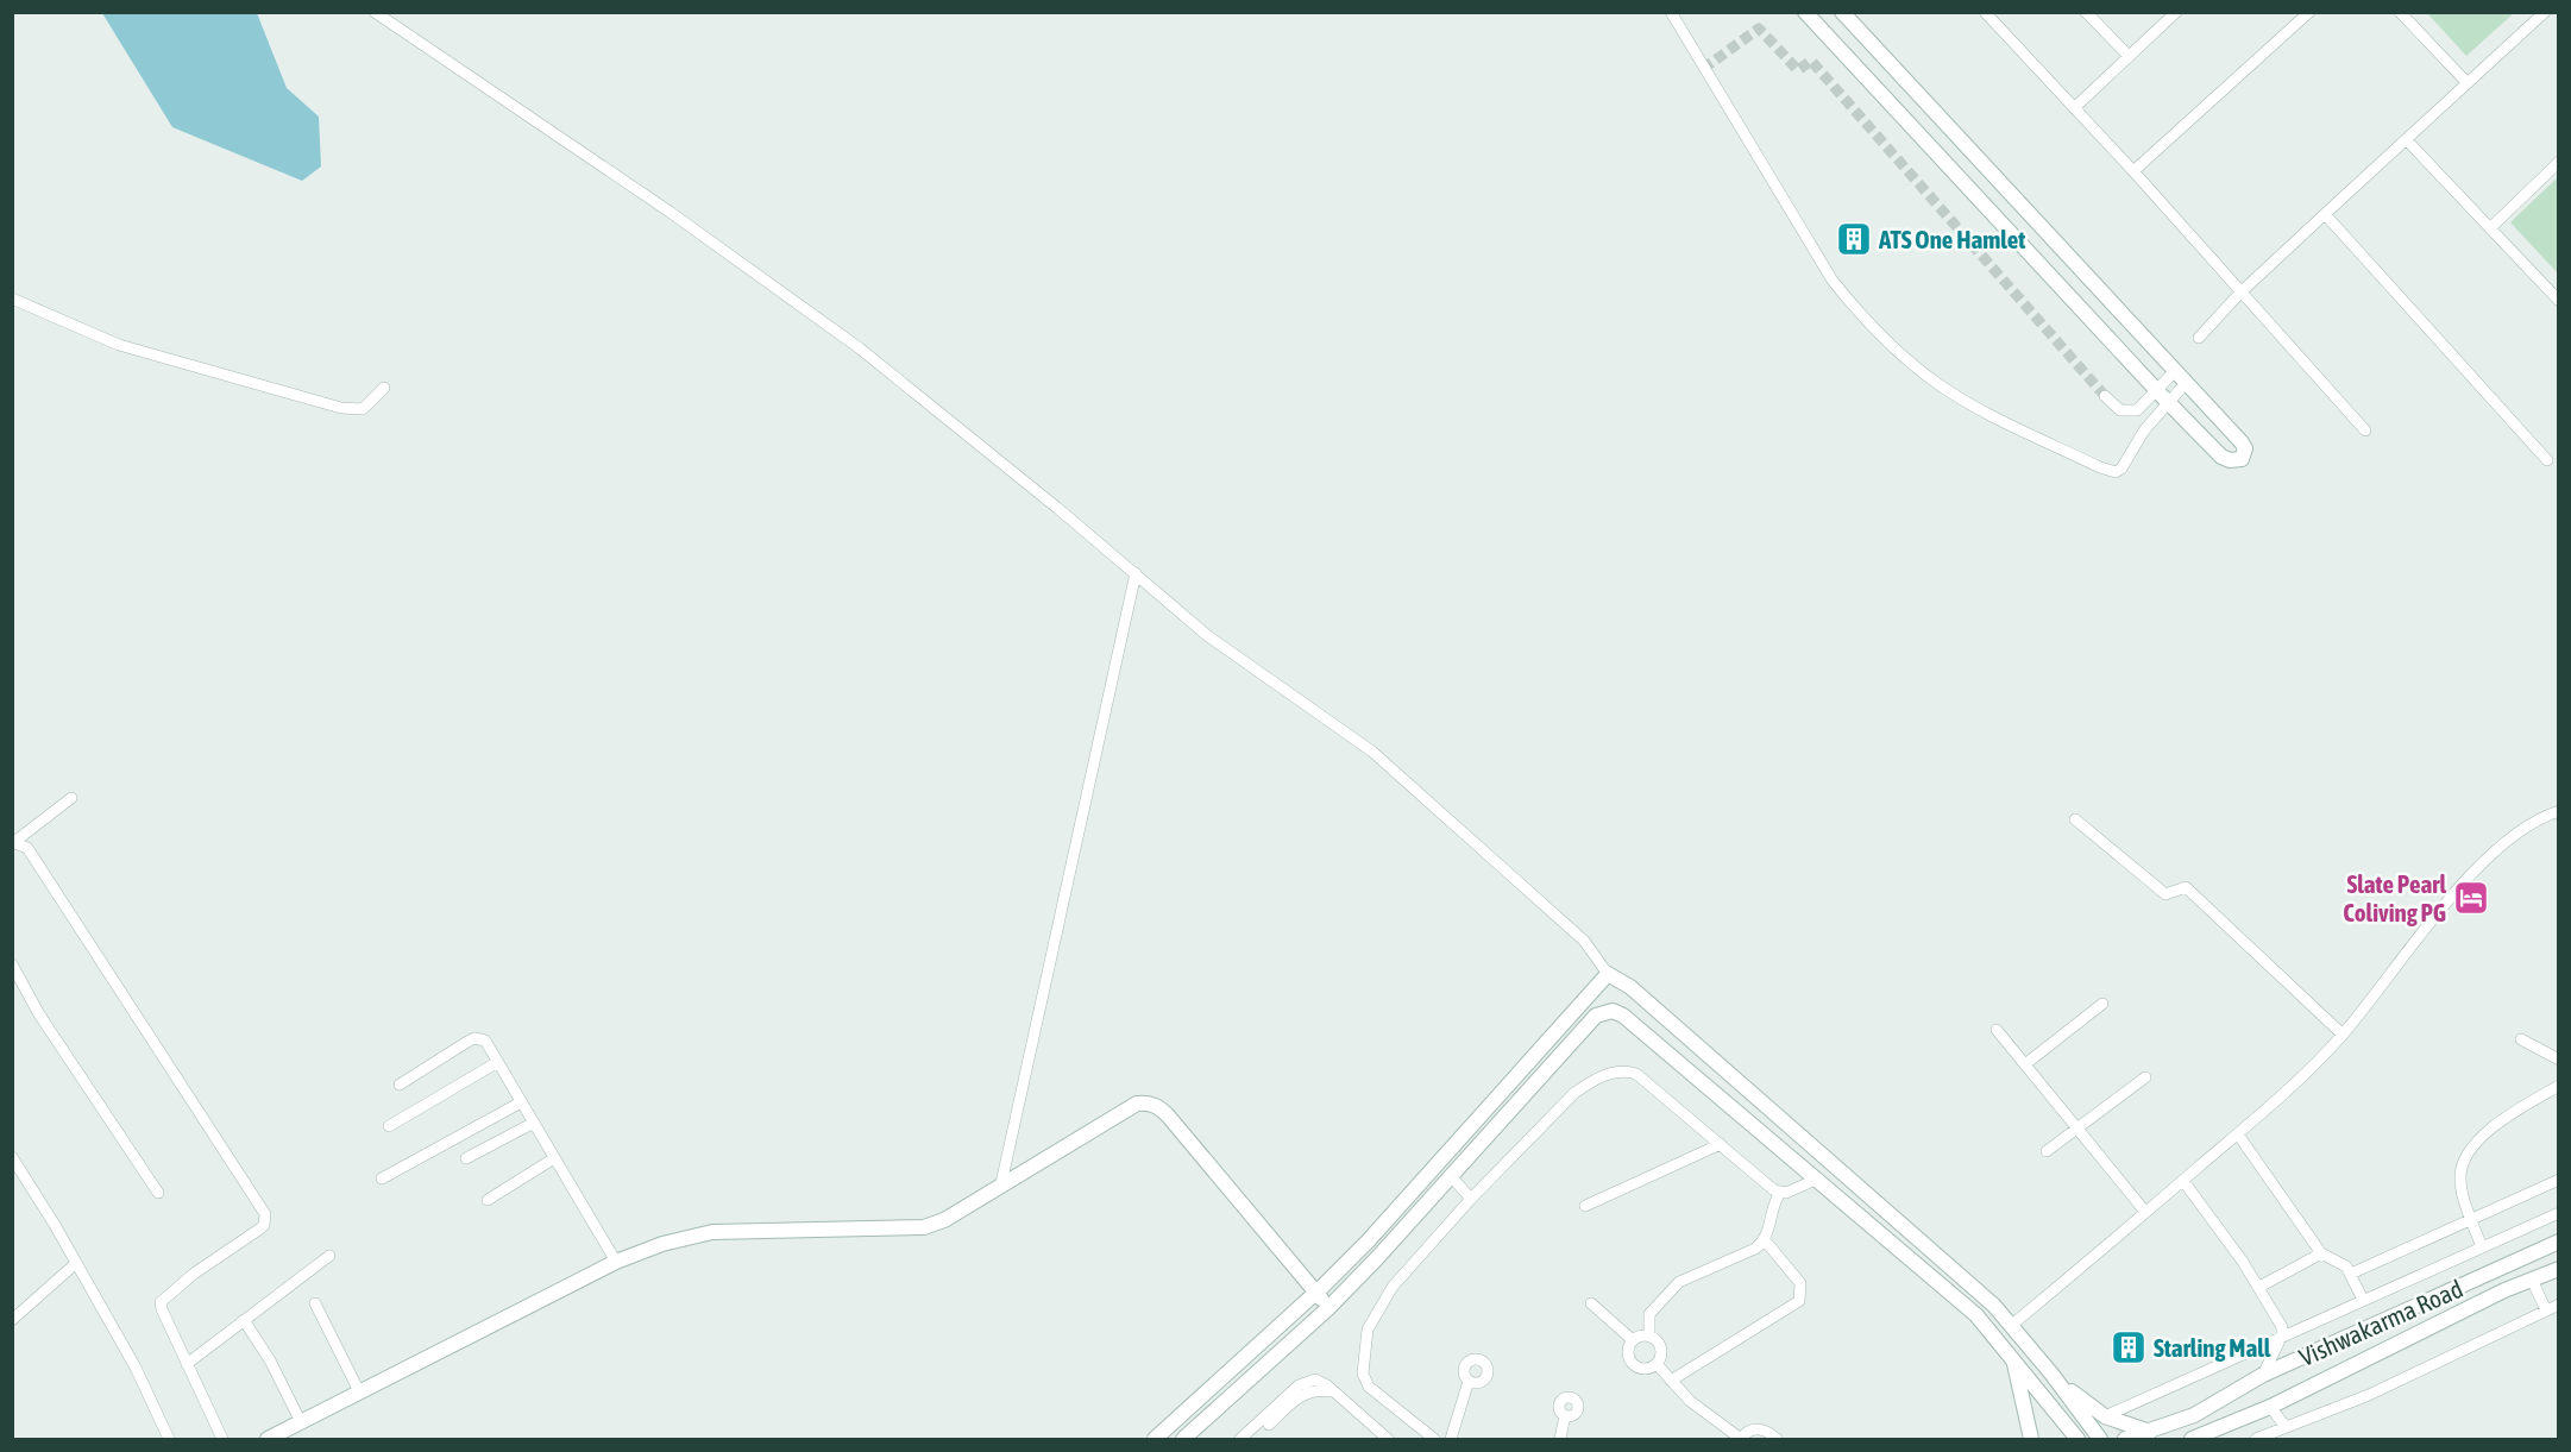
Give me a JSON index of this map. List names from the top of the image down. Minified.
{"streets":{"street":["Vishwakarma Road"]},"places":{"building":["ATS One Hamlet","Starling Mall"],"hotel":["Slate Pearl Coliving PG"]}}
